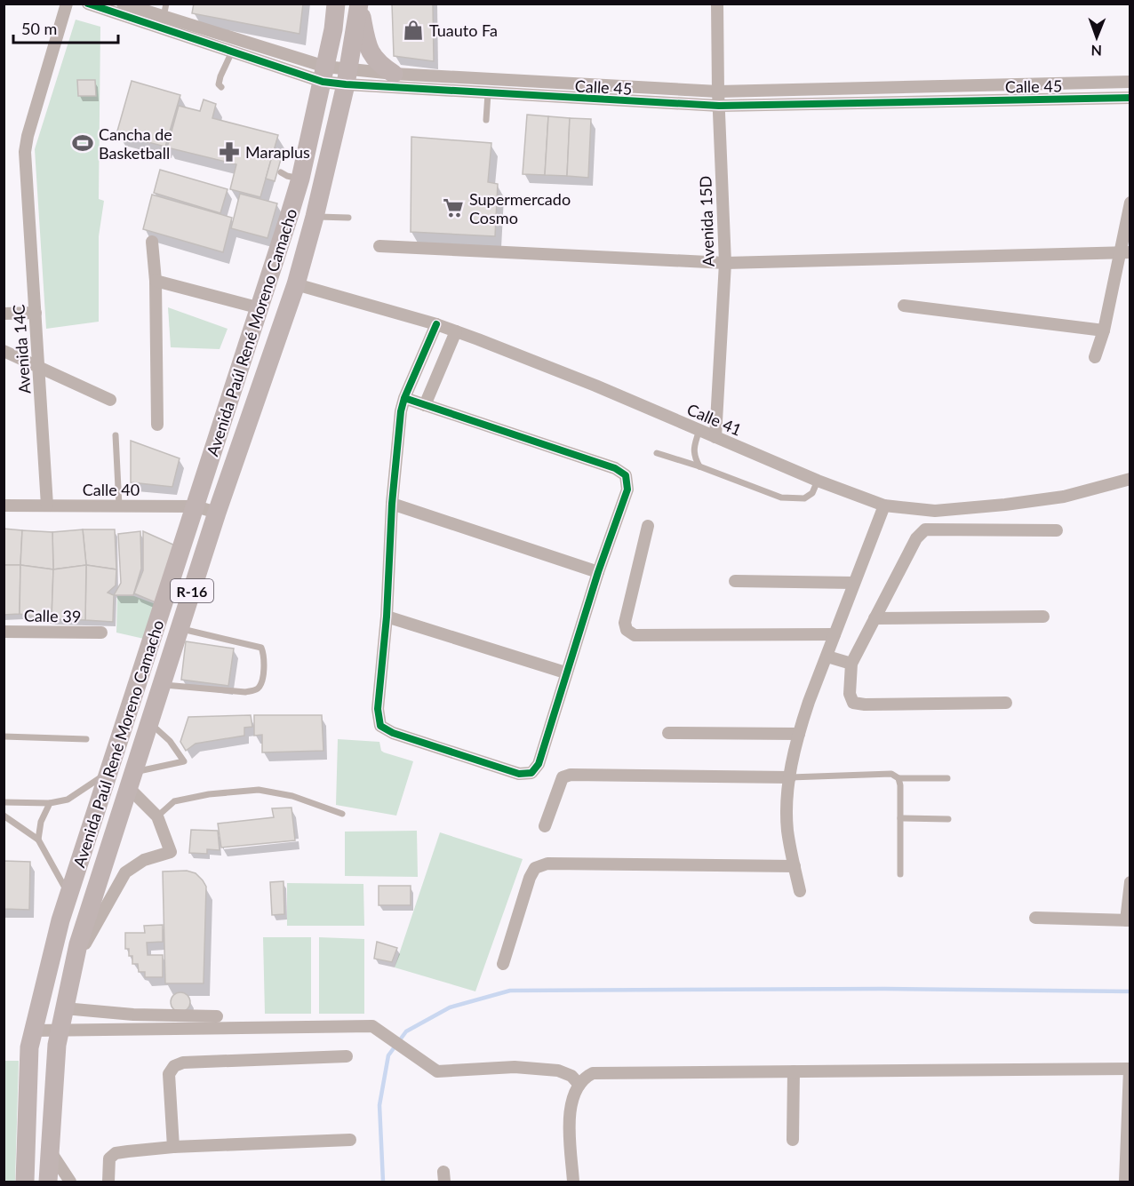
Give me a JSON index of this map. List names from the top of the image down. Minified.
{"streets":{"main road":["Avenida Paúl René Moreno Camacho","R-16"],"street":["Calle 45","Avenida 15D","Avenida 14C","Calle 41","Calle 40","Calle 39"]},"crossings":[["Calle 45","Avenida 15D"],["Calle 45","Avenida Paúl René Moreno Camacho"],["Avenida 15D","Calle 41"],["Avenida Paúl René Moreno Camacho","Calle 41"],["Avenida Paúl René Moreno Camacho","Calle 40"],["Avenida 14C","Calle 40"]],"places":{"shop":["Tuauto Fa"],"sports":["Cancha de Basketball"],"pharmacy":["Maraplus"],"supermarket":["Supermercado Cosmo"]},"scale_bar":"50 m","north":"bottom"}
